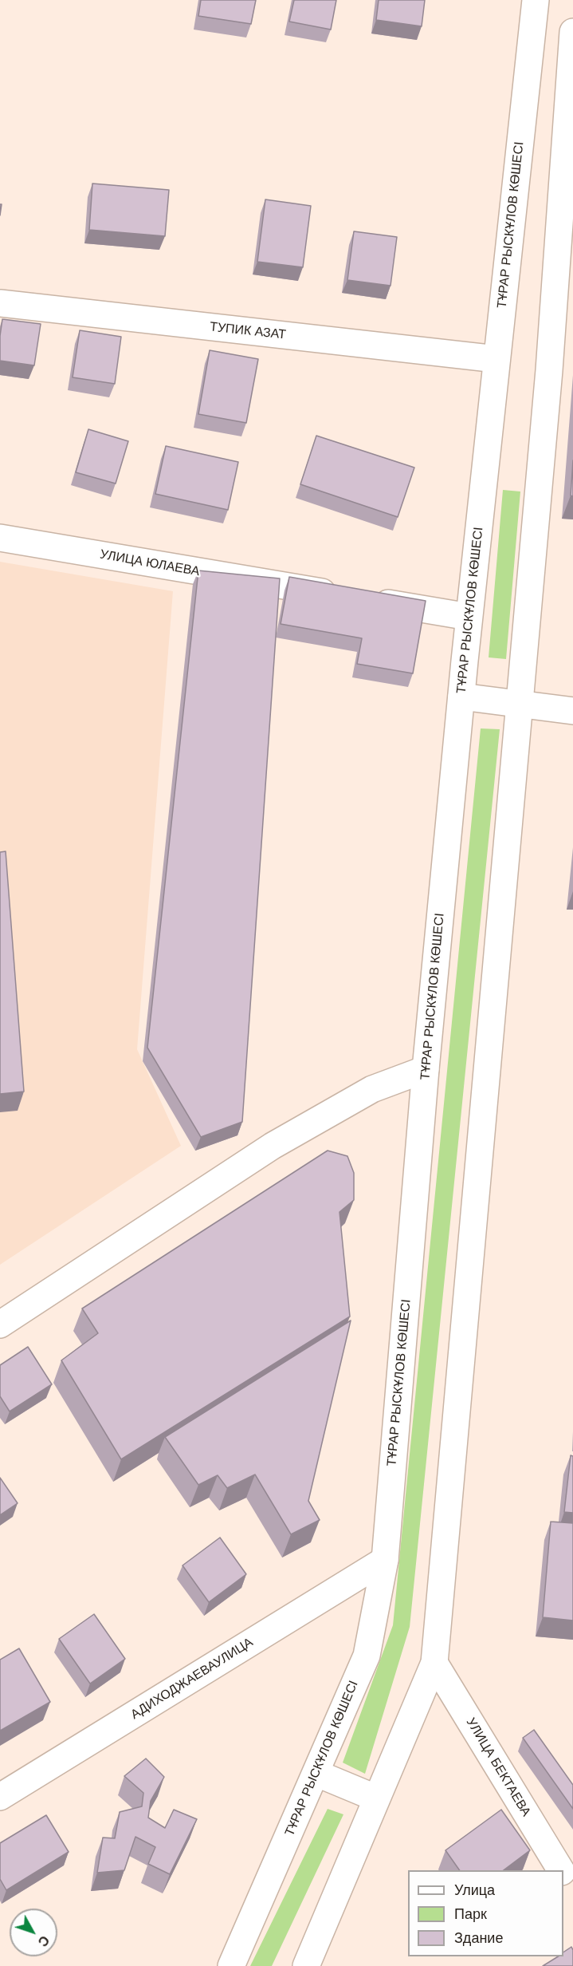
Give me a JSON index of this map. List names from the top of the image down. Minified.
{"streets":{"main road":["ТҰРАР РЫСКҰЛОВ КӨШЕСІ","ТУПИК АЗАТ","УЛИЦА ЮЛАЕВА","АДИХОДЖАЕВАУЛИЦА","УЛИЦА БЕКТАЕВА"]},"crossings":[["ТҰРАР РЫСКҰЛОВ КӨШЕСІ","ТУПИК АЗАТ"],["ТҰРАР РЫСКҰЛОВ КӨШЕСІ","УЛИЦА ЮЛАЕВА"],["ТҰРАР РЫСКҰЛОВ КӨШЕСІ","АДИХОДЖАЕВАУЛИЦА"]],"legend":["Улица","Парк","Здание"],"north":"bottom right"}
